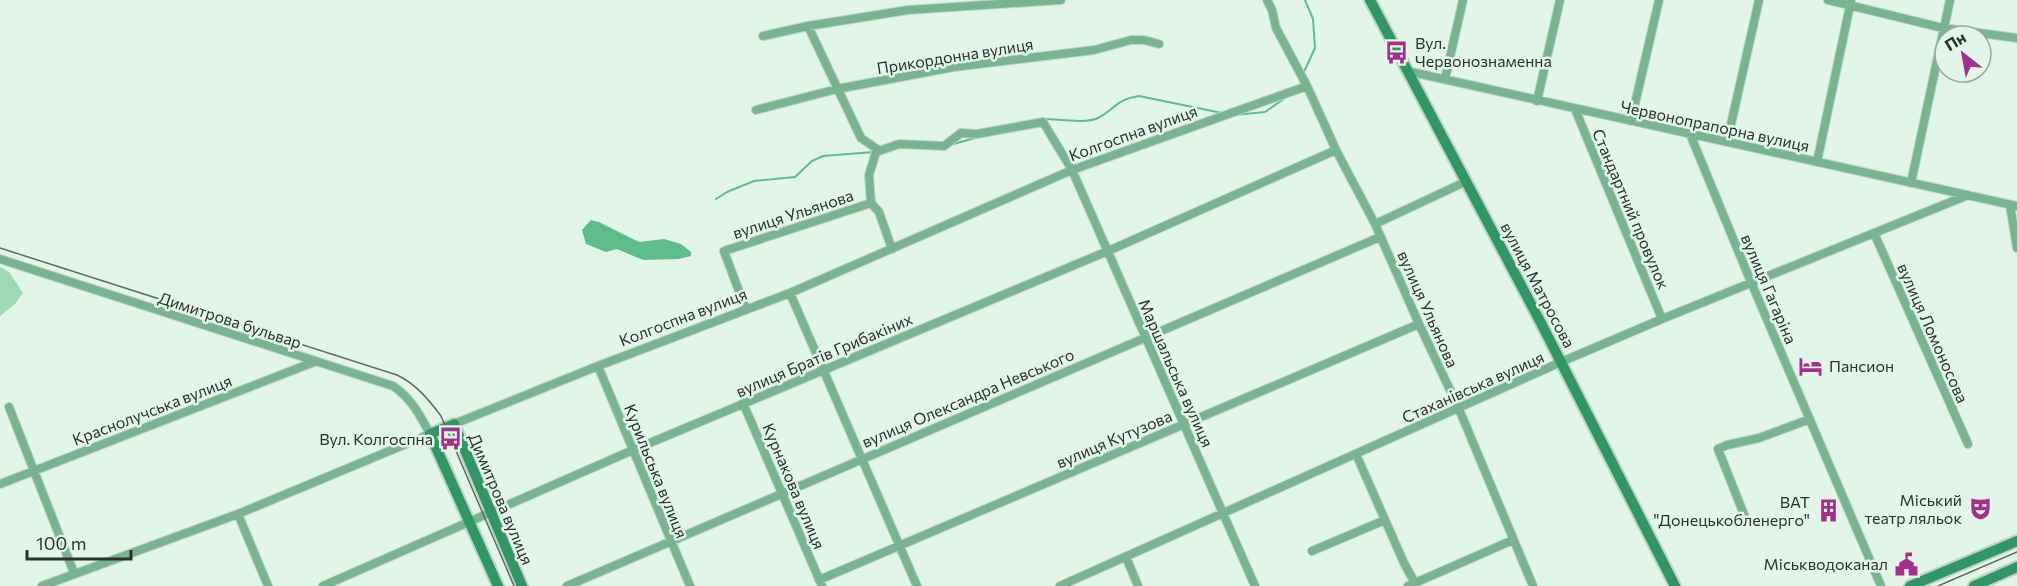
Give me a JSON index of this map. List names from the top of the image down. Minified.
{"streets":{"street":["Прикордонна вулиця","Червонопрапорна вулиця","Колгоспна вулиця","Стандартний провулок","вулиця Ульянова","вулиця Матросова","вулиця Гагаріна","Димитрова бульвар","вулиця Ломоносова","вулиця Братів Грибакіних","Маршальська вулиця","Стаханівська вулиця","вулиця Олександра Невського","Краснолучська вулиця","вулиця Кутузова","Курильська вулиця","Курнакова вулиця","Димитрова вулиця"]},"crossings":[["Червонопрапорна вулиця","Стандартний провулок"],["Червонопрапорна вулиця","вулиця Матросова"],["Червонопрапорна вулиця","вулиця Гагаріна"],["Червонопрапорна вулиця","Стаханівська вулиця"],["Колгоспна вулиця","вулиця Ульянова"],["Колгоспна вулиця","Димитрова бульвар"],["Колгоспна вулиця","Маршальська вулиця"],["Колгоспна вулиця","Курильська вулиця"],["Колгоспна вулиця","Димитрова вулиця"],["Стандартний провулок","Стаханівська вулиця"],["вулиця Ульянова","вулиця Братів Грибакіних"],["вулиця Ульянова","Стаханівська вулиця"],["вулиця Ульянова","вулиця Олександра Невського"],["вулиця Ульянова","вулиця Кутузова"],["вулиця Матросова","Стаханівська вулиця"],["вулиця Гагаріна","Стаханівська вулиця"],["Димитрова бульвар","Краснолучська вулиця"],["вулиця Ломоносова","Стаханівська вулиця"],["вулиця Братів Грибакіних","Маршальська вулиця"],["вулиця Братів Грибакіних","Курильська вулиця"],["вулиця Братів Грибакіних","Курнакова вулиця"],["вулиця Братів Грибакіних","Димитрова вулиця"],["Маршальська вулиця","Стаханівська вулиця"],["Маршальська вулиця","вулиця Олександра Невського"],["Маршальська вулиця","вулиця Кутузова"],["вулиця Олександра Невського","Курильська вулиця"],["вулиця Олександра Невського","Курнакова вулиця"],["вулиця Кутузова","Курнакова вулиця"]],"places":{"bus stop":["Вул. Червонознаменна","Вул. Колгоспна"],"hotel":["Пансион"],"theatre":["Міський театр ляльок"],"building":["ВАТ \"Донецькобленерго\""],"public building":["Міськводоканал"]},"scale_bar":"100 m","north":"top left"}
